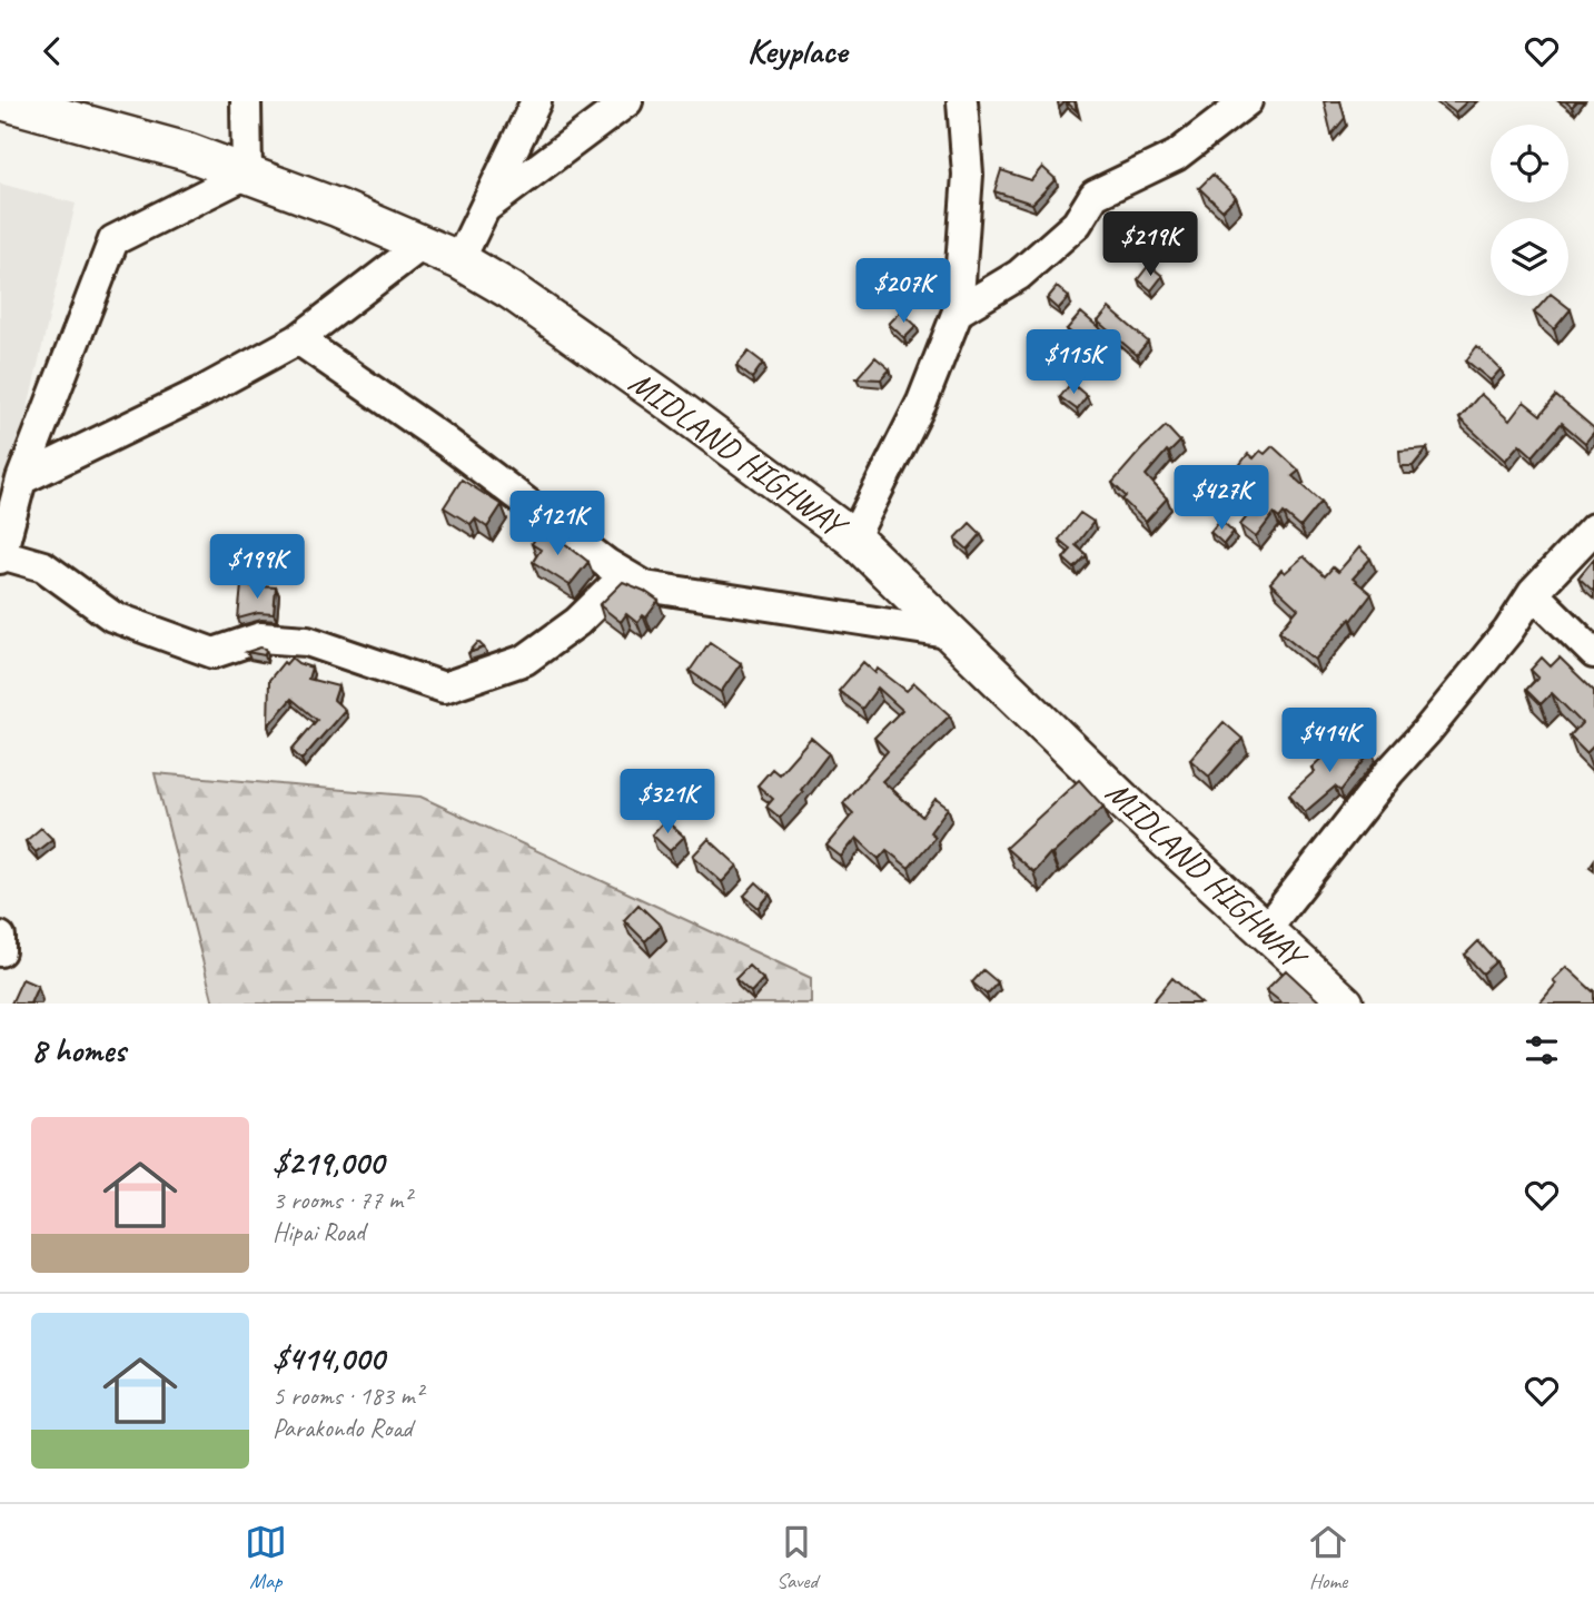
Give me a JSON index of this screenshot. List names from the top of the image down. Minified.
{"streets":{"main road":["MIDLAND HIGHWAY"]},"page":{"header":"Keyplace","price":["$219K","$207K","$115K","$427K","$121K","$199K","$414K","$321K"],"heading":"8 homes","list":[{"name":"$219,000","note":"3 rooms · 77 m² · Hipai Road"},{"name":"$414,000","note":"5 rooms · 183 m² · Parakondo Road"}],"tabs":["Map","Saved","Home"]}}
